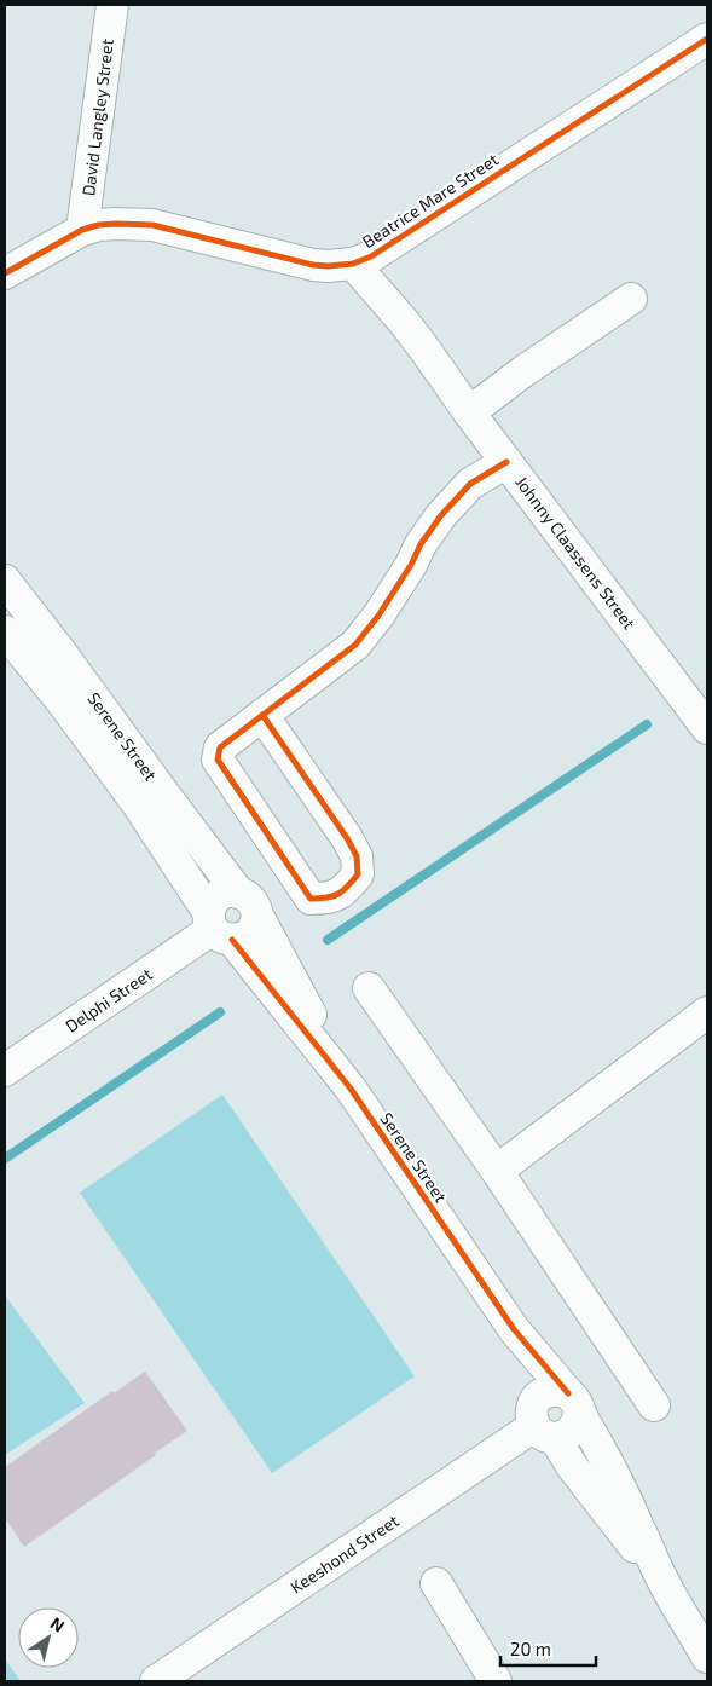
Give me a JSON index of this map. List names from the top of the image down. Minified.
{"streets":{"street":["David Langley Street","Beatrice Mare Street","Johnny Claassens Street","Serene Street","Delphi Street","Keeshond Street"]},"crossings":[["David Langley Street","Beatrice Mare Street"],["Beatrice Mare Street","Johnny Claassens Street"],["Serene Street","Delphi Street"],["Serene Street","Keeshond Street"]],"scale_bar":"20 m","north":"top right"}
